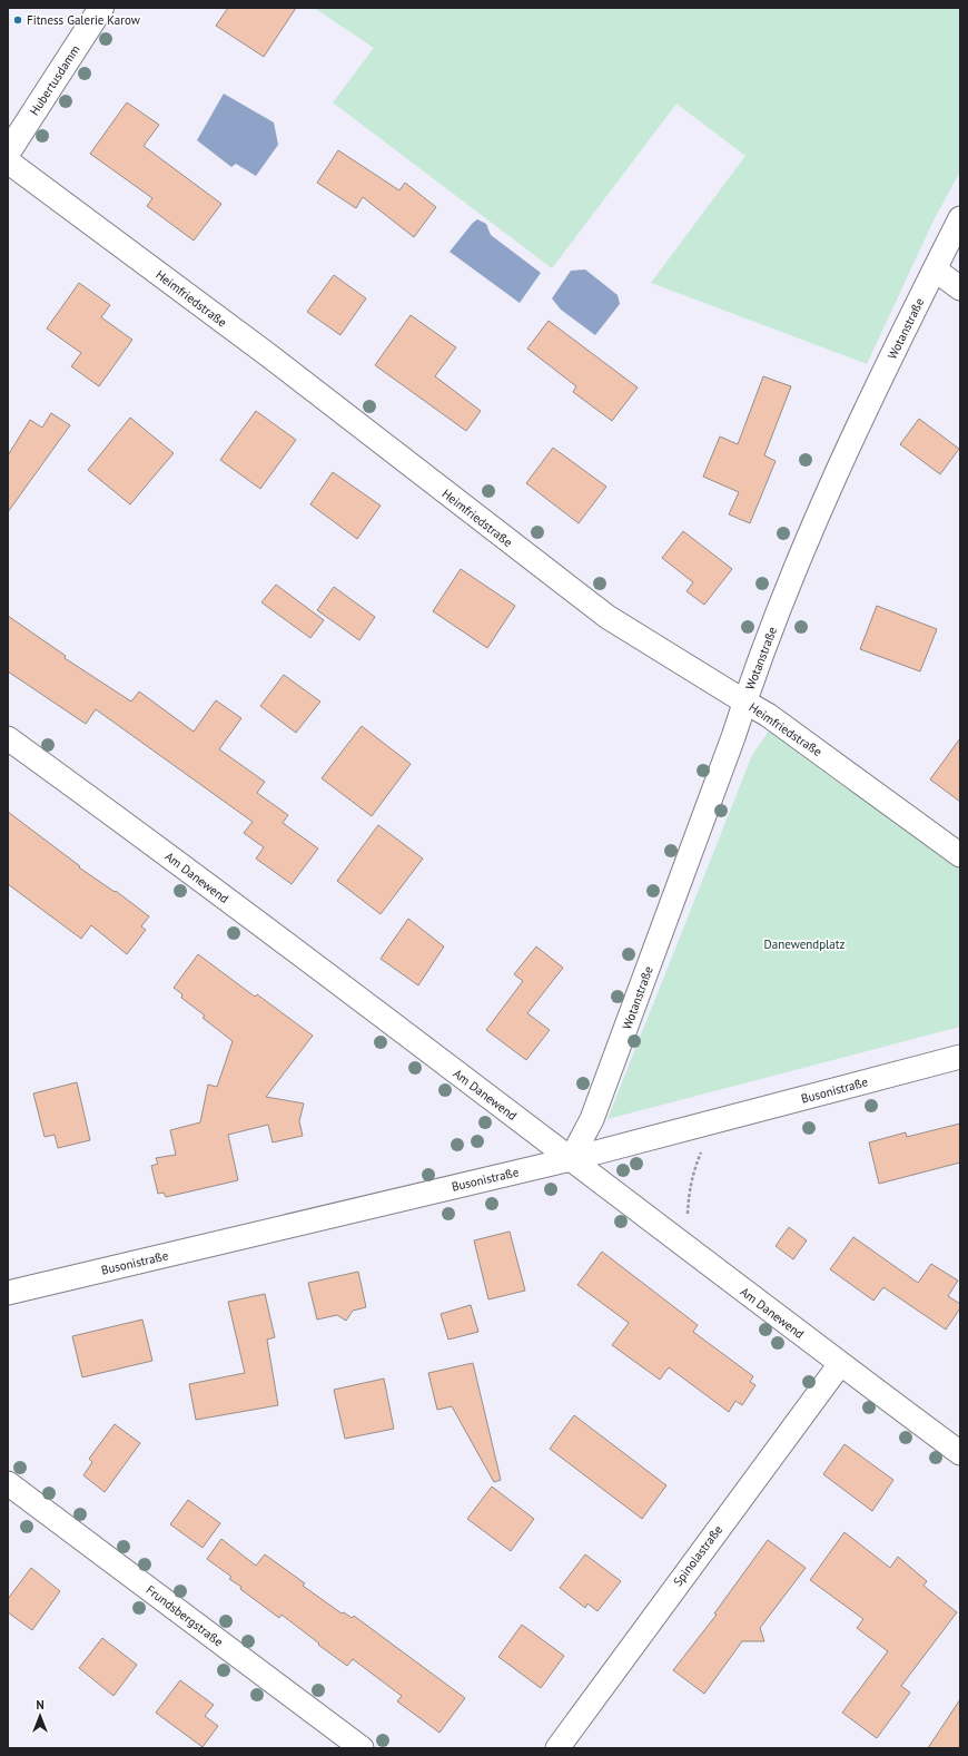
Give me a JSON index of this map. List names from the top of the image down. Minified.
{"streets":{"street":["Hubertusdamm","Heimfriedstraße","Wotanstraße","Am Danewend","Busonistraße","Spinolastraße","Frundsbergstraße"]},"crossings":[["Heimfriedstraße","Wotanstraße"],["Wotanstraße","Am Danewend"],["Wotanstraße","Busonistraße"],["Am Danewend","Busonistraße"],["Am Danewend","Spinolastraße"]],"parks":["Danewendplatz"],"places":["Fitness Galerie Karow"],"north":"top"}
